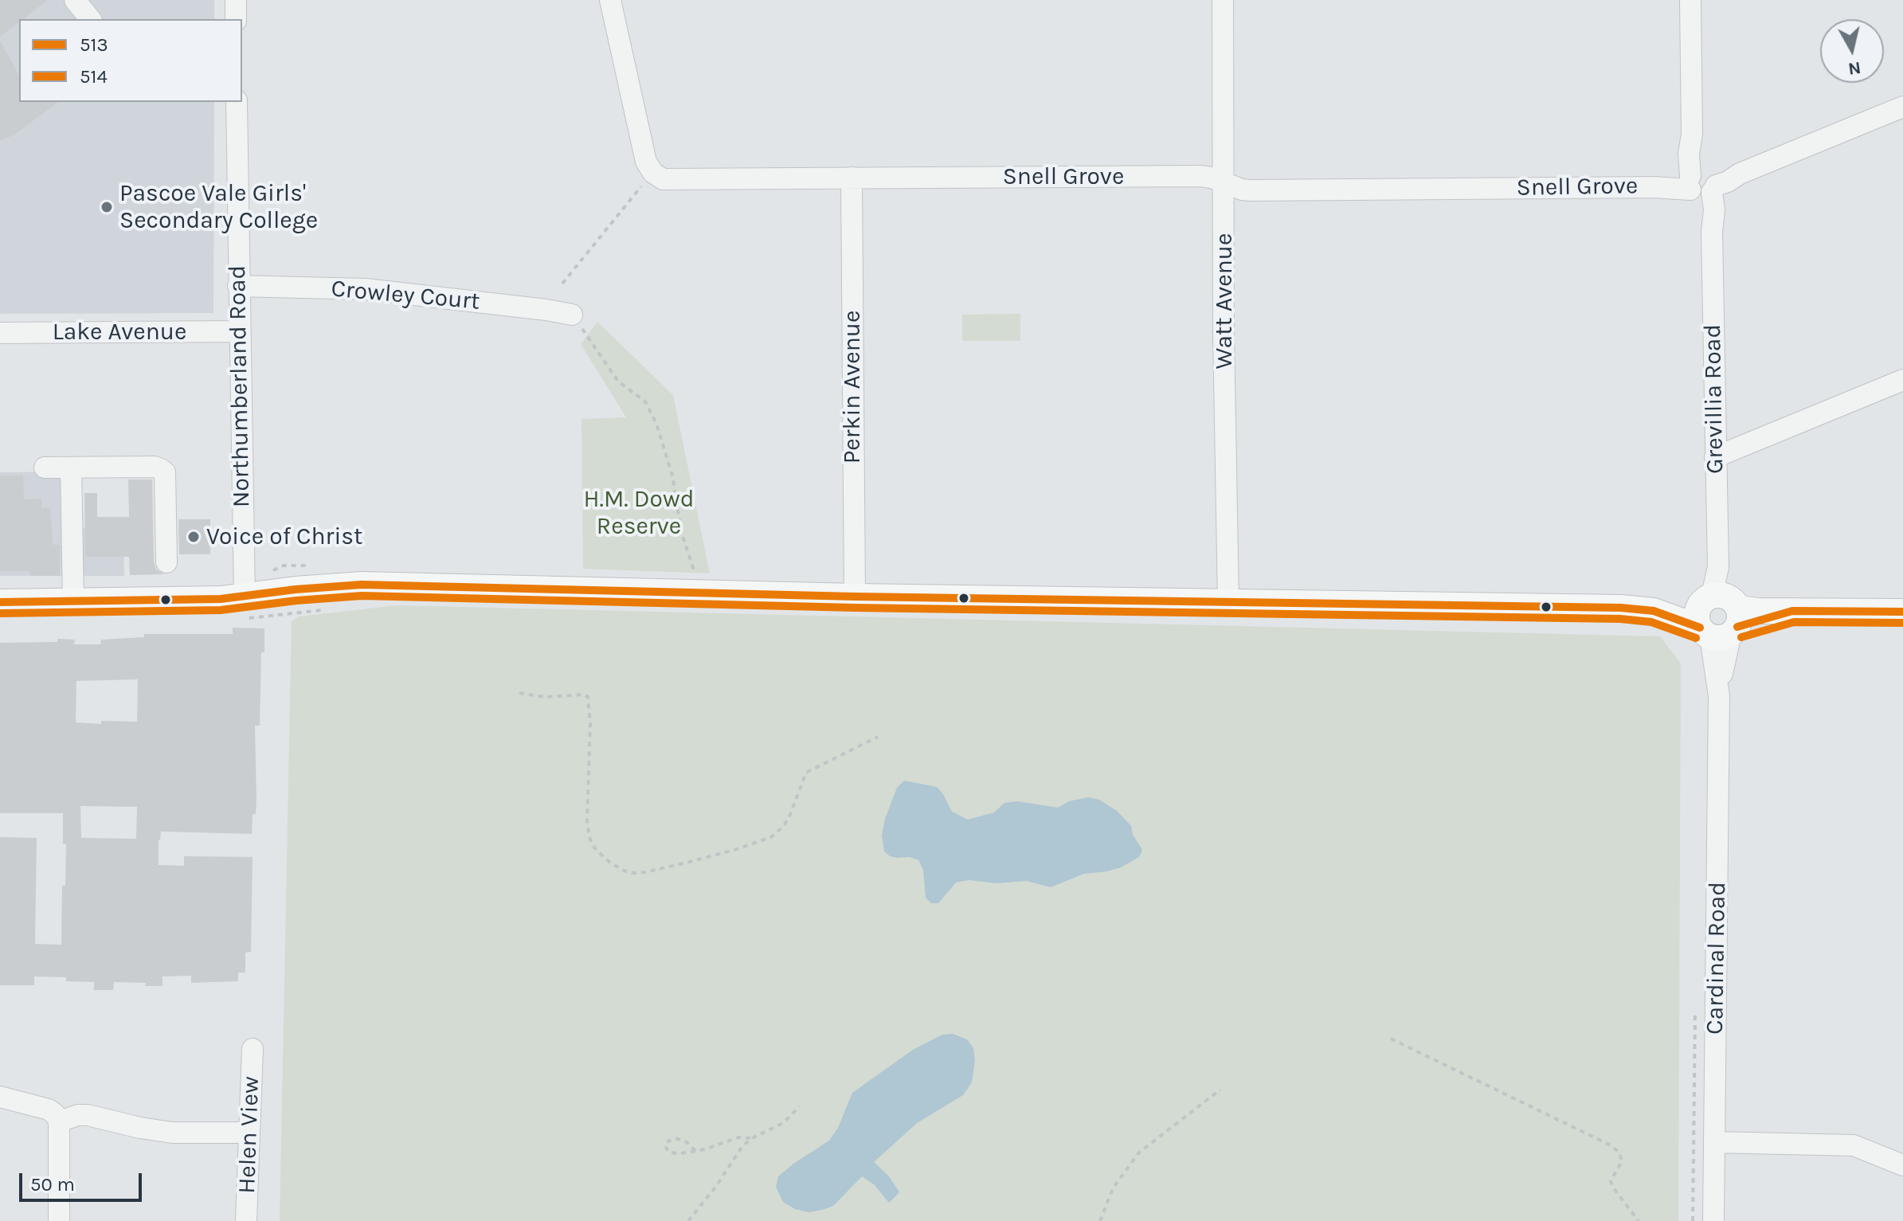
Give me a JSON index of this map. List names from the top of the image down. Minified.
{"streets":{"street":["Snell Grove","Crowley Court","Watt Avenue","Lake Avenue","Northumberland Road","Perkin Avenue","Grevillia Road","Cardinal Road","Helen View"]},"crossings":[["Snell Grove","Watt Avenue"],["Snell Grove","Perkin Avenue"],["Snell Grove","Grevillia Road"],["Crowley Court","Northumberland Road"],["Lake Avenue","Northumberland Road"],["Grevillia Road","Cardinal Road"]],"parks":["H.M. Dowd Reserve"],"places":["Pascoe Vale Girls' Secondary College","Voice of Christ"],"lines":["transit line 513","transit line 514"],"legend":["513","514"],"scale_bar":"50 m","north":"bottom"}
